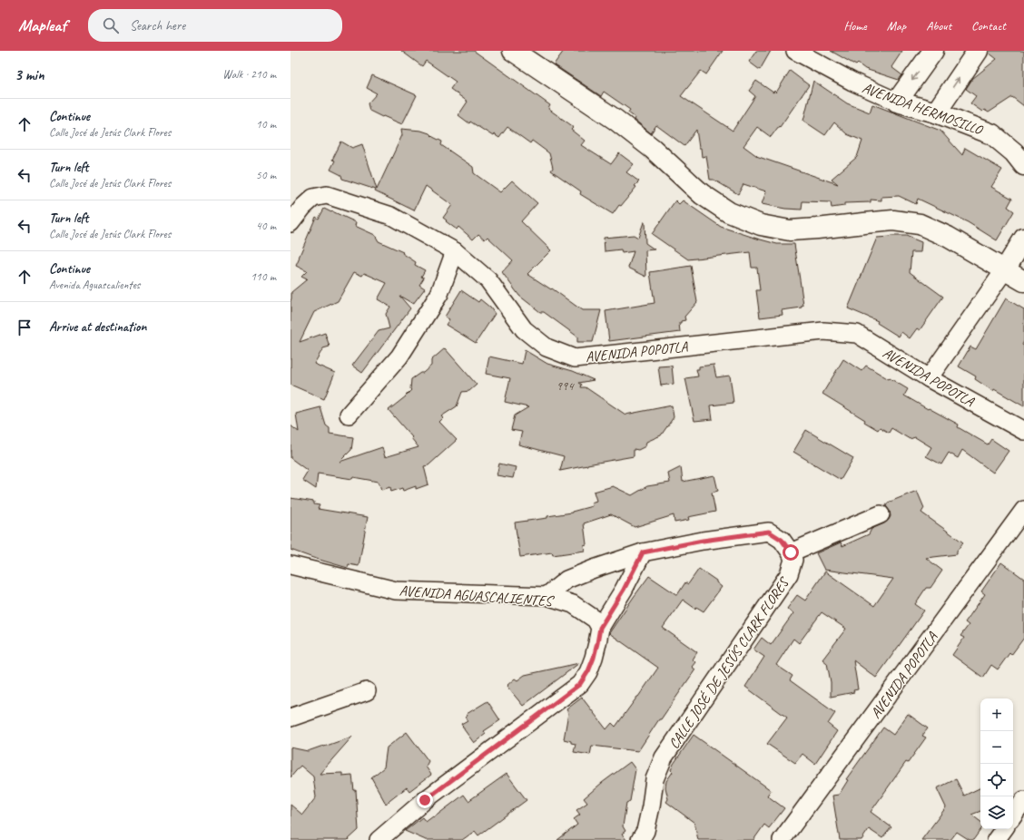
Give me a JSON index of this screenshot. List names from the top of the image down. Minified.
{"streets":{"street":["AVENIDA HERMOSILLO","AVENIDA POPOTLA","AVENIDA AGUASCALIENTES","CALLE JOSÉ DE JESÚS CLARK FLORES"]},"house_numbers":["994"],"page":{"header":"Mapleaf","search":"Search here","nav":["Home","Map","About","Contact"],"heading":["3 min","Walk · 210 m"],"list":[["Continue","Calle José de Jesús Clark Flores","10 m"],["Turn left","Calle José de Jesús Clark Flores","50 m"],["Turn left","Calle José de Jesús Clark Flores","40 m"],["Continue","Avenida Aguascalientes","110 m"],"Arrive at destination"],"map_buttons":["+","−"]}}
